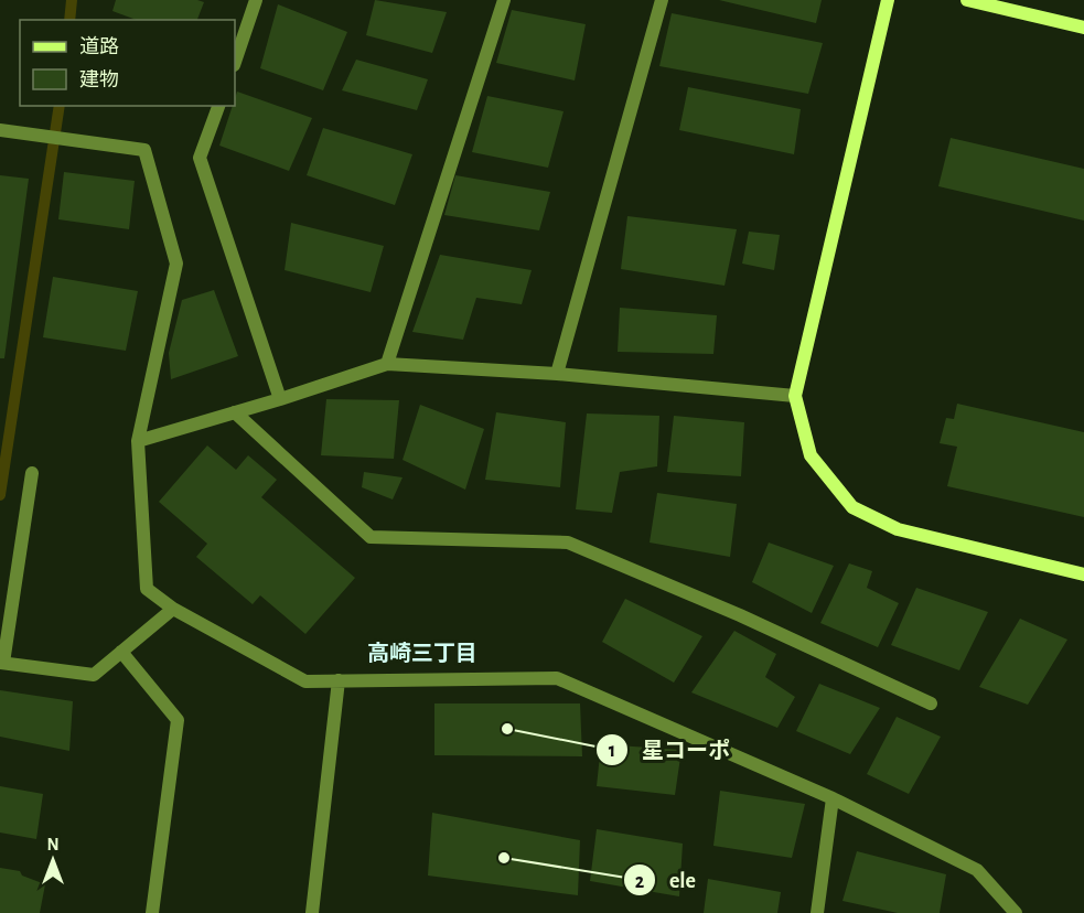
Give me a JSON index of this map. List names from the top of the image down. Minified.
{"districts":["高崎三丁目"],"places":["星コーポ","ele"],"legend":["道路","建物"],"north":"top"}
